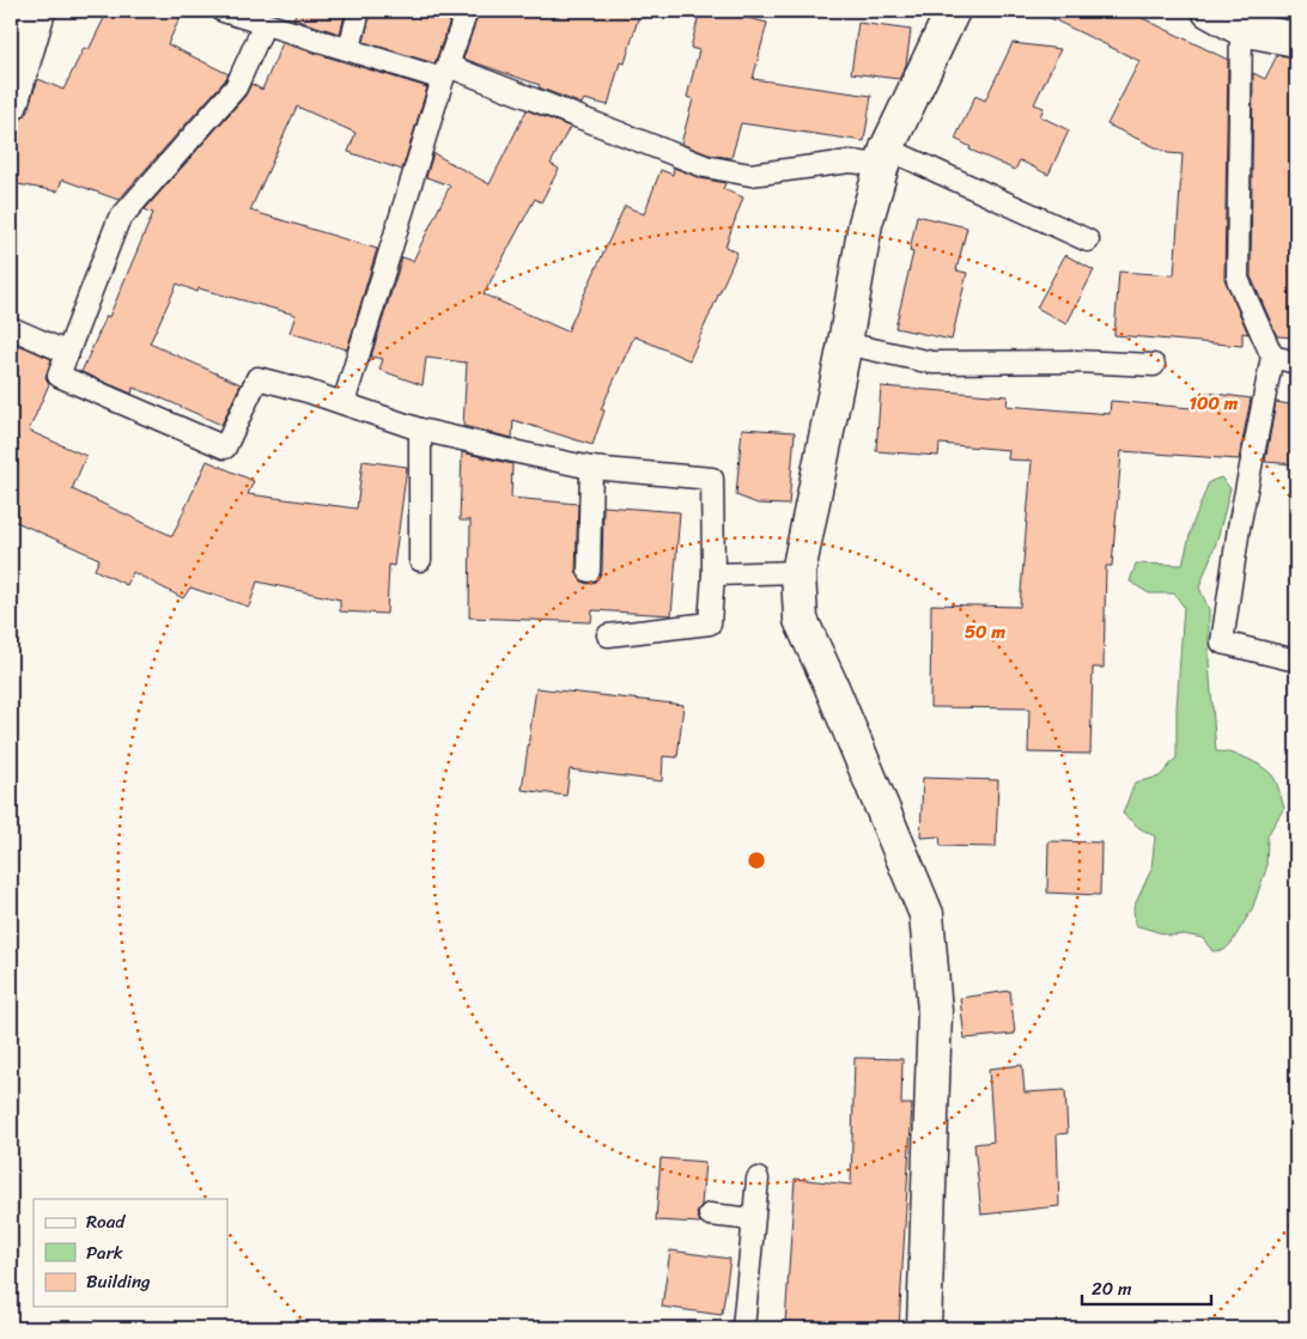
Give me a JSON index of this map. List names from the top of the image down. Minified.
{"legend":["Road","Park","Building"],"scale_bar":"20 m","rings":["100 m","50 m"]}
